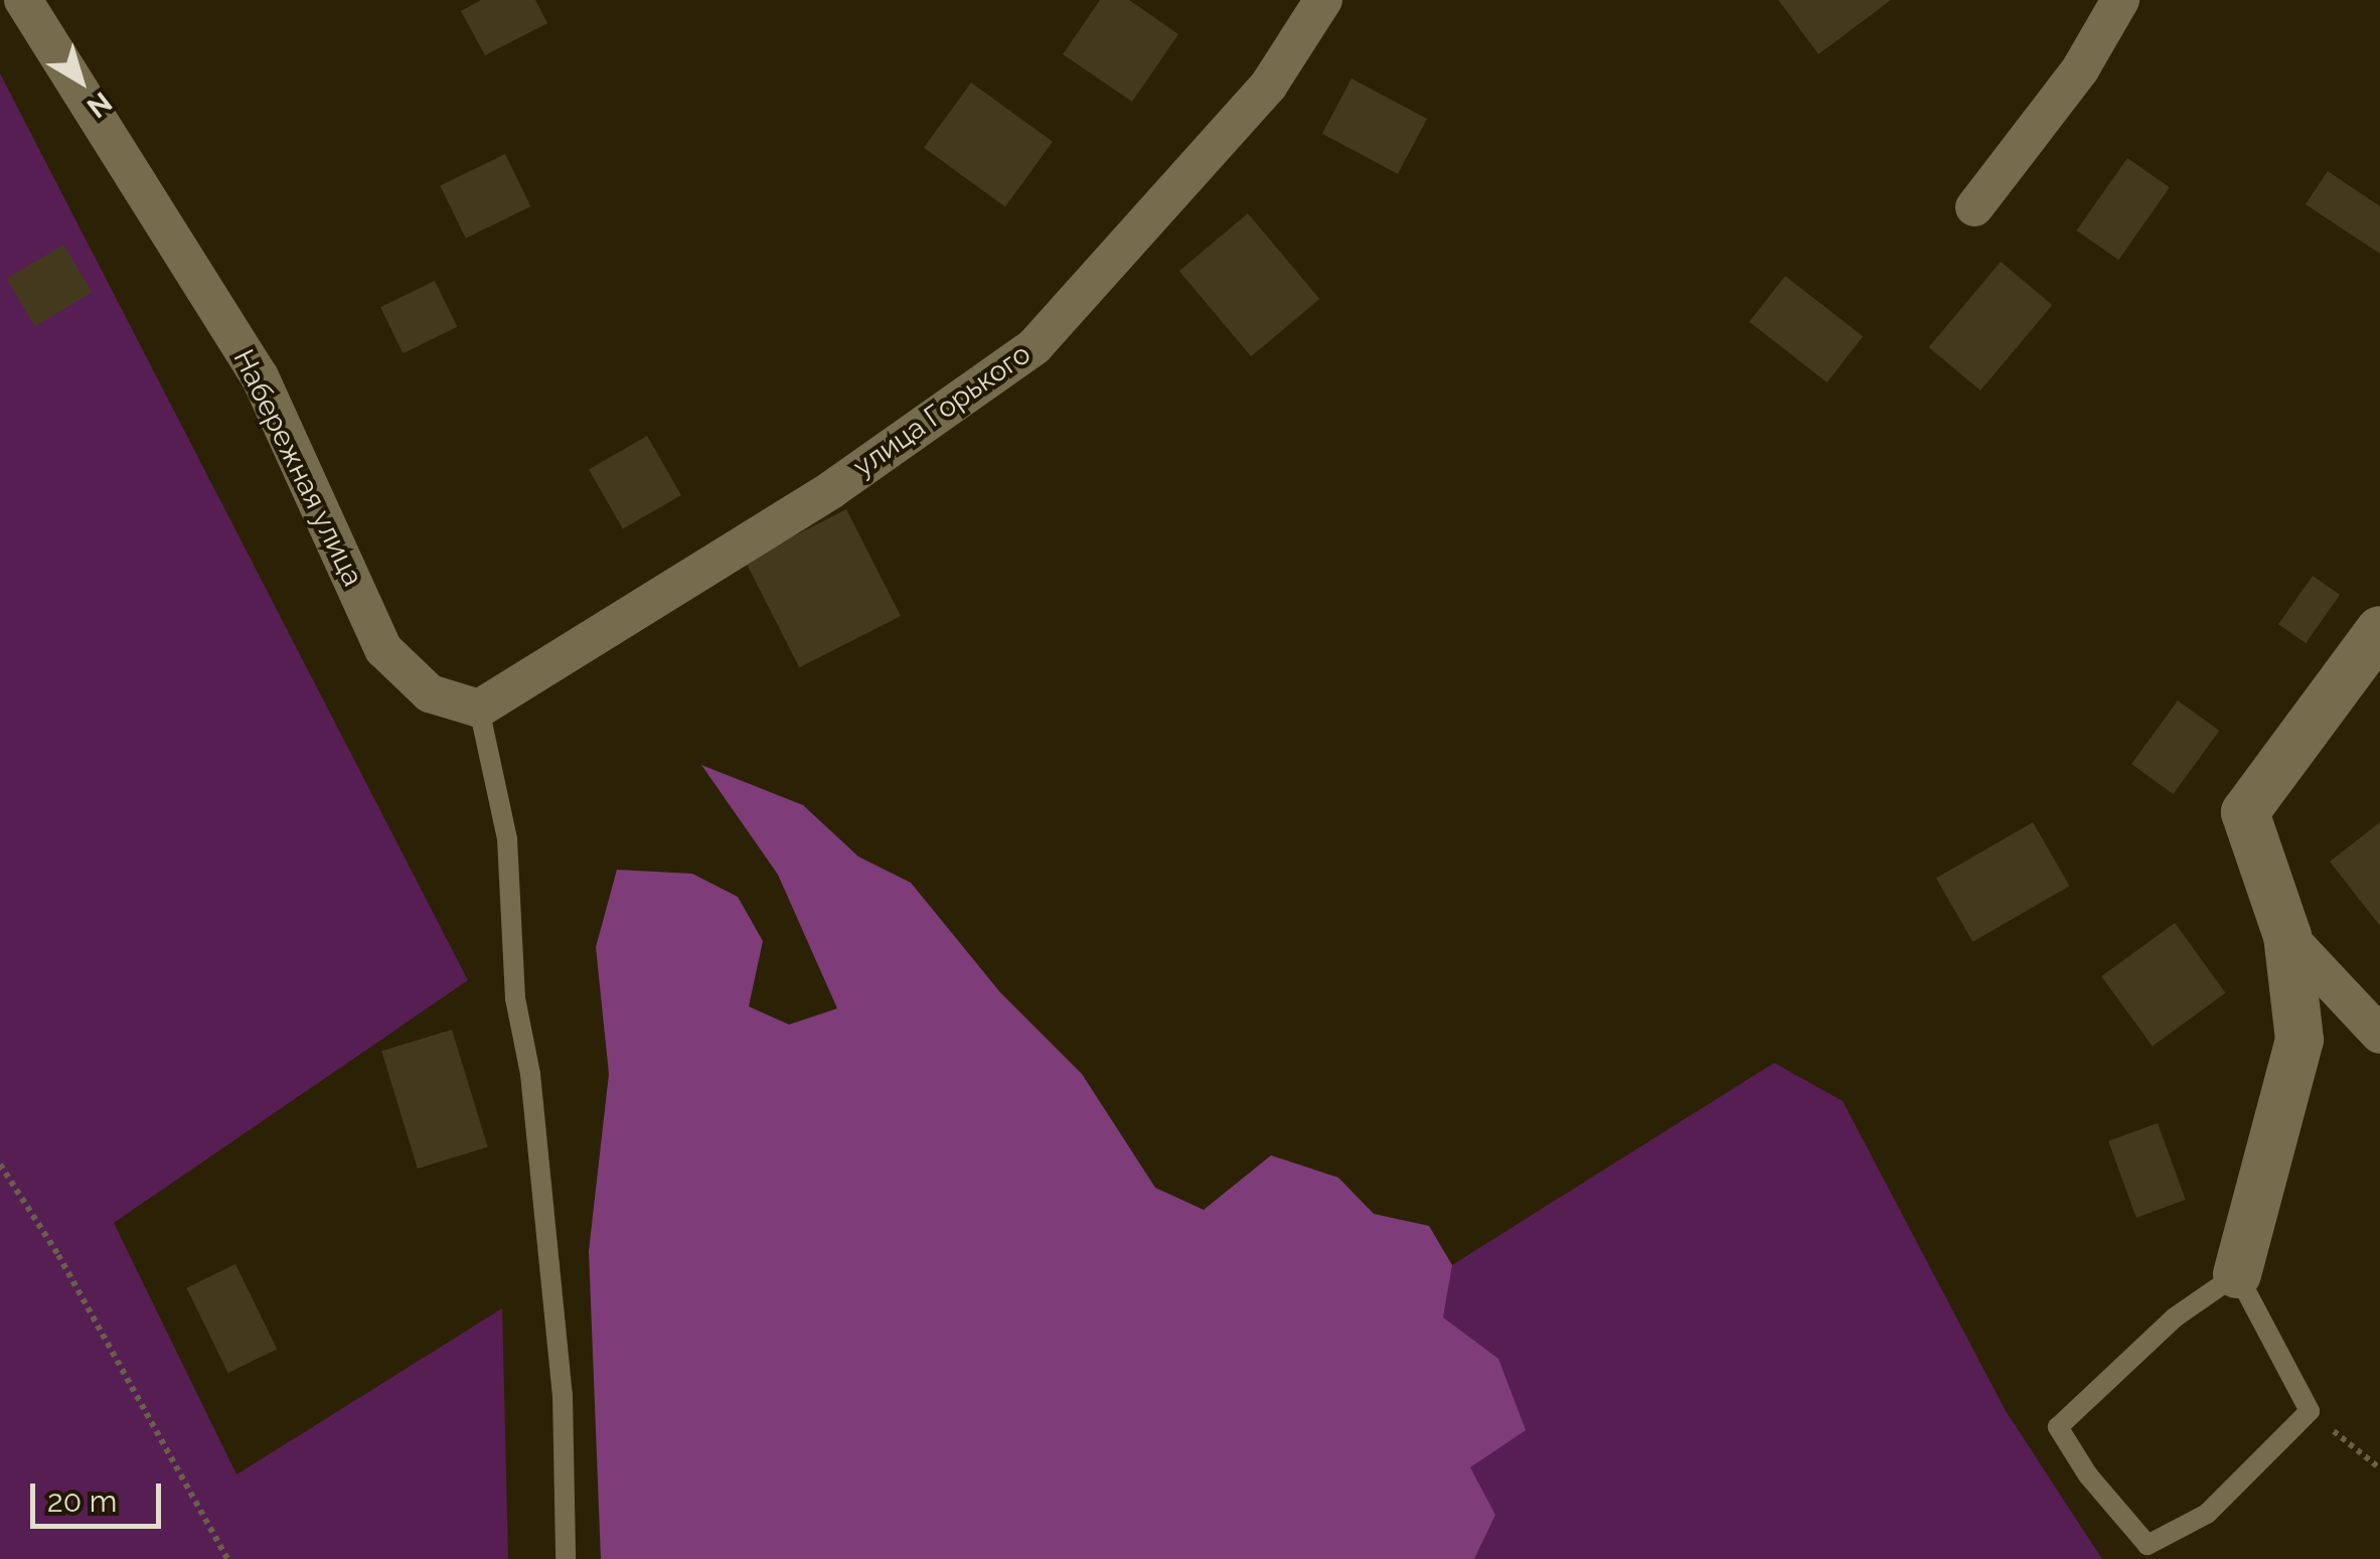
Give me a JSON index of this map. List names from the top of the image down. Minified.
{"streets":{"street":["улица Горького","Набережная улица"]},"crossings":[["улица Горького","Набережная улица"]],"scale_bar":"20 m","north":"bottom right"}
